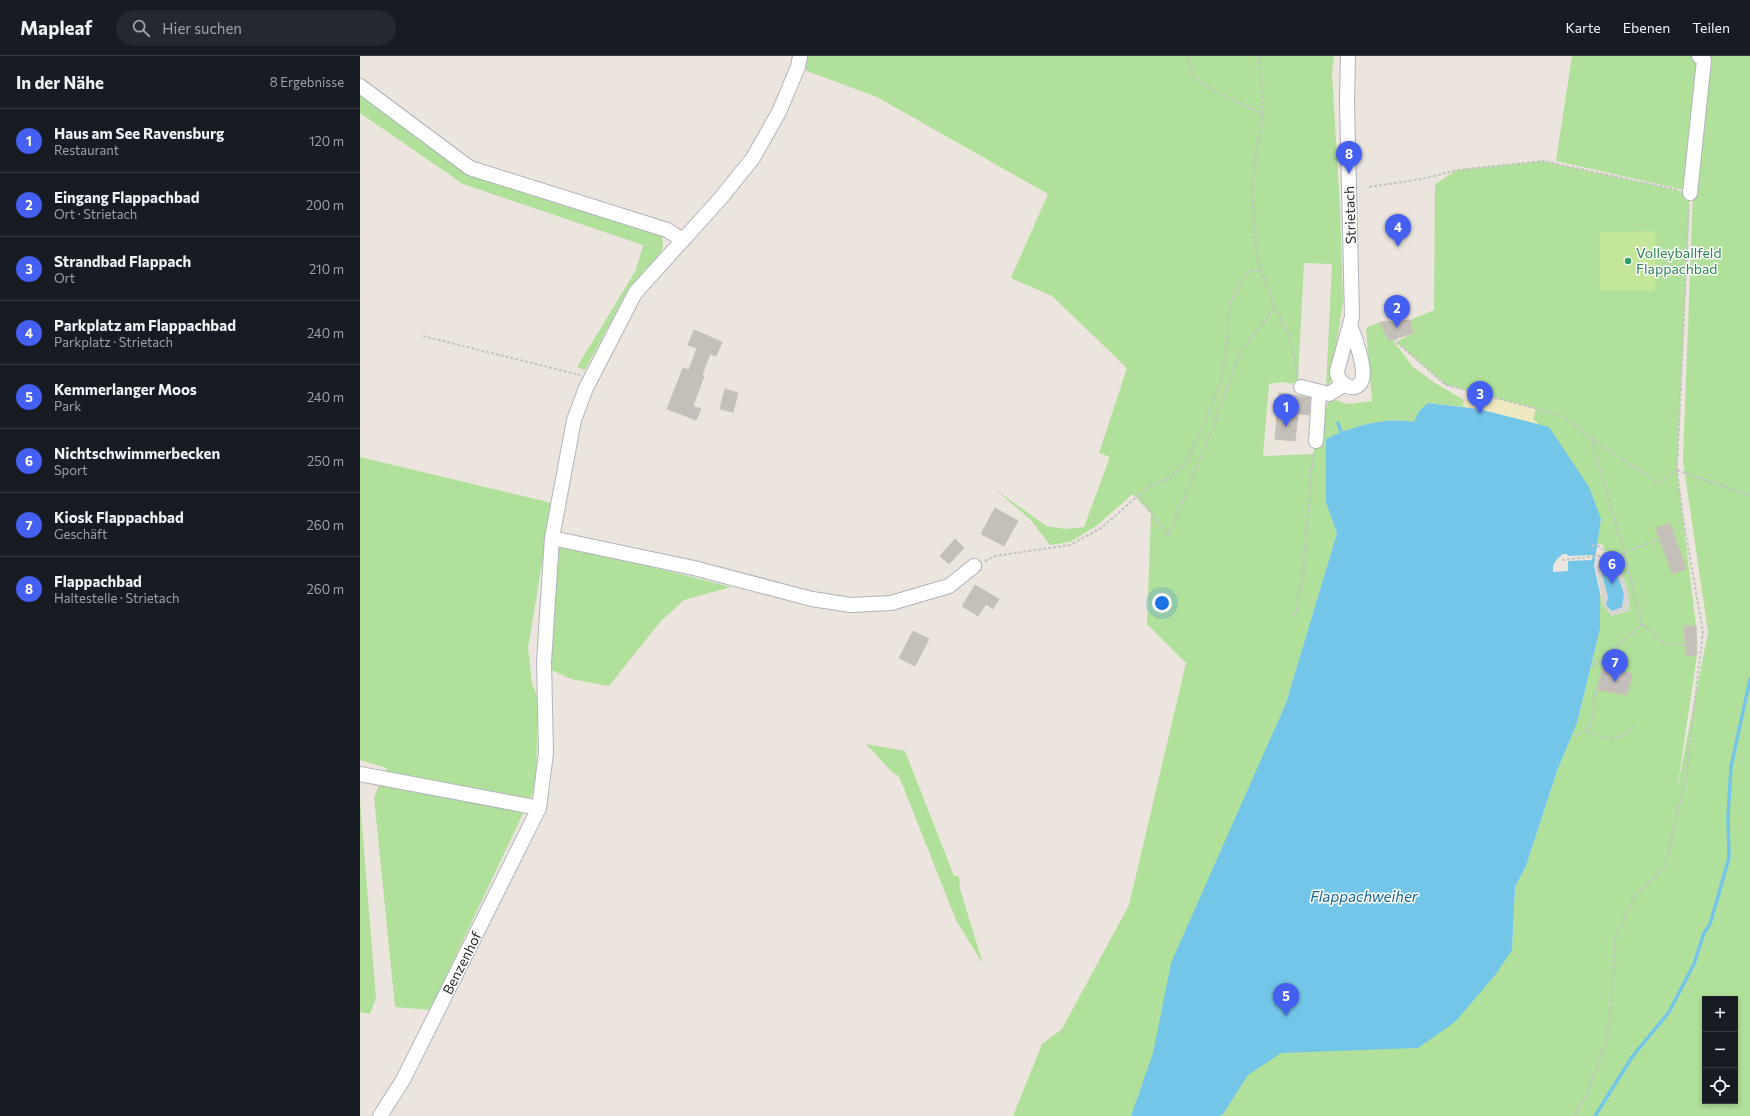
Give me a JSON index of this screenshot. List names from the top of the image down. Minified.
{"streets":{"street":["Strietach","Benzenhof"]},"water":["Flappachweiher"],"places":["Volleyballfeld Flappachbad"],"page":{"header":"Mapleaf","search":"Hier suchen","nav":["Karte","Ebenen","Teilen"],"heading":["In der Nähe","8 Ergebnisse"],"list":[{"mark":"1","name":"Haus am See Ravensburg","note":"Restaurant","value":"120 m"},{"mark":"2","name":"Eingang Flappachbad","note":"Ort · Strietach","value":"200 m"},{"mark":"3","name":"Strandbad Flappach","note":"Ort","value":"210 m"},{"mark":"4","name":"Parkplatz am Flappachbad","note":"Parkplatz · Strietach","value":"240 m"},{"mark":"5","name":"Kemmerlanger Moos","note":"Park","value":"240 m"},{"mark":"6","name":"Nichtschwimmerbecken","note":"Sport","value":"250 m"},{"mark":"7","name":"Kiosk Flappachbad","note":"Geschäft","value":"260 m"},{"mark":"8","name":"Flappachbad","note":"Haltestelle · Strietach","value":"260 m"}],"pins":["8","4","2","3","1","6","7","5"],"map_buttons":["+","−"]}}
